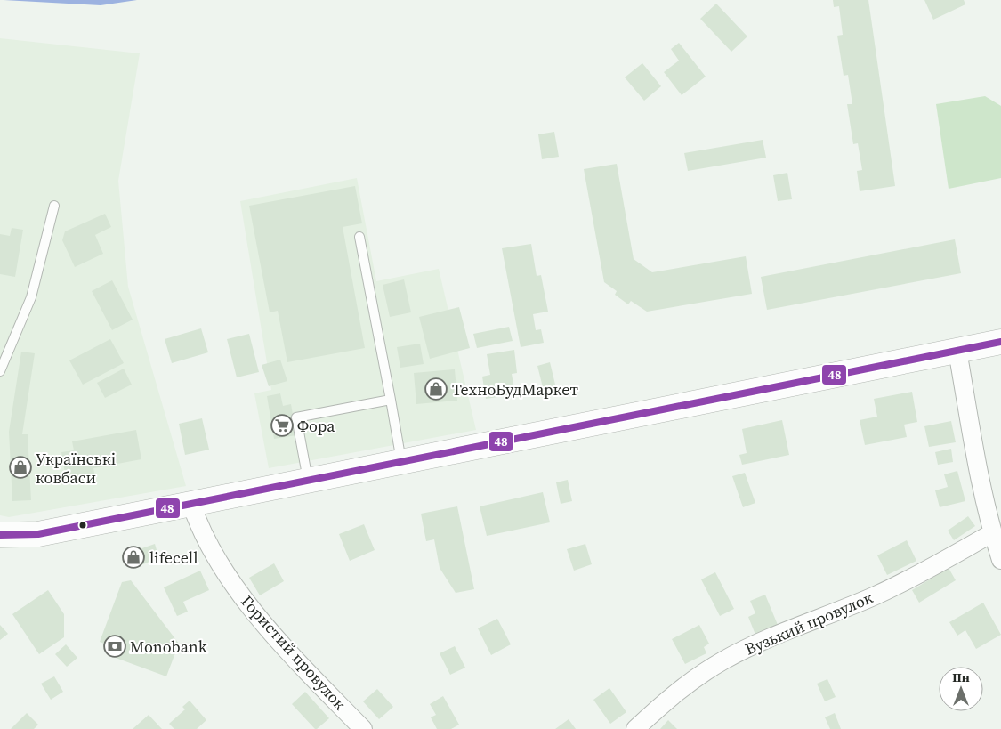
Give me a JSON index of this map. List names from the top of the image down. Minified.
{"streets":{"street":["Вузький провулок","Гористий провулок"]},"places":{"shop":["ТехноБудМаркет","Українські ковбаси","lifecell"],"supermarket":["Фора"],"bank":["Monobank"]},"lines":["transit line 48"],"north":"top"}
